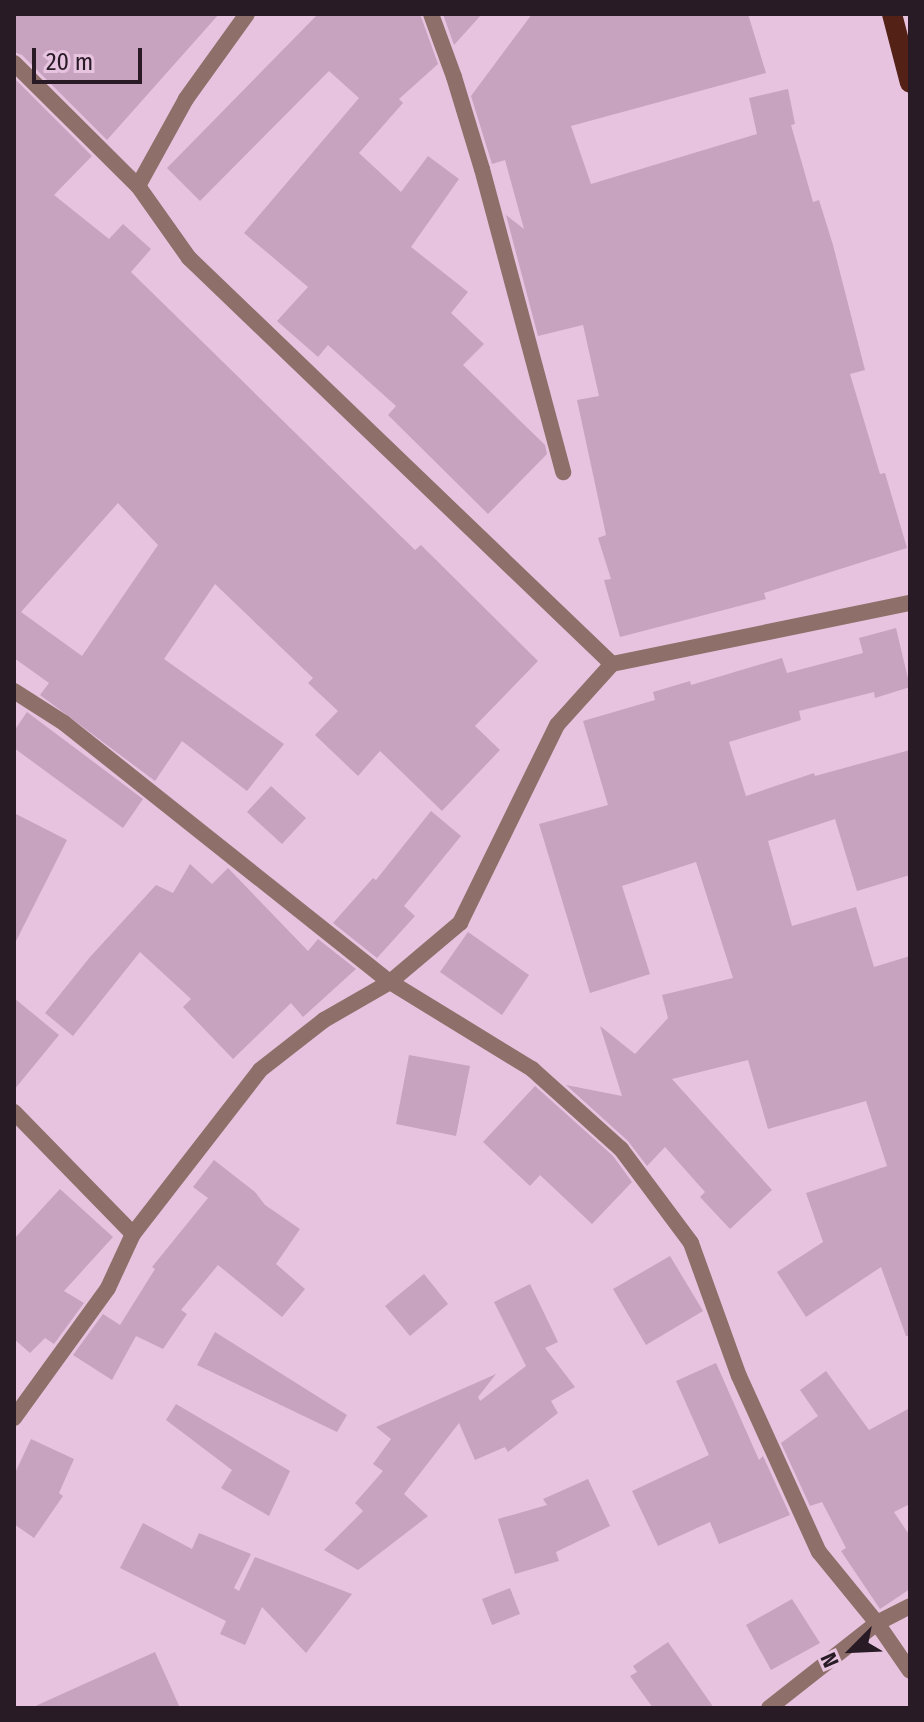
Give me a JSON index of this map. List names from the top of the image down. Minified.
{"scale_bar":"20 m","north":"bottom left"}
